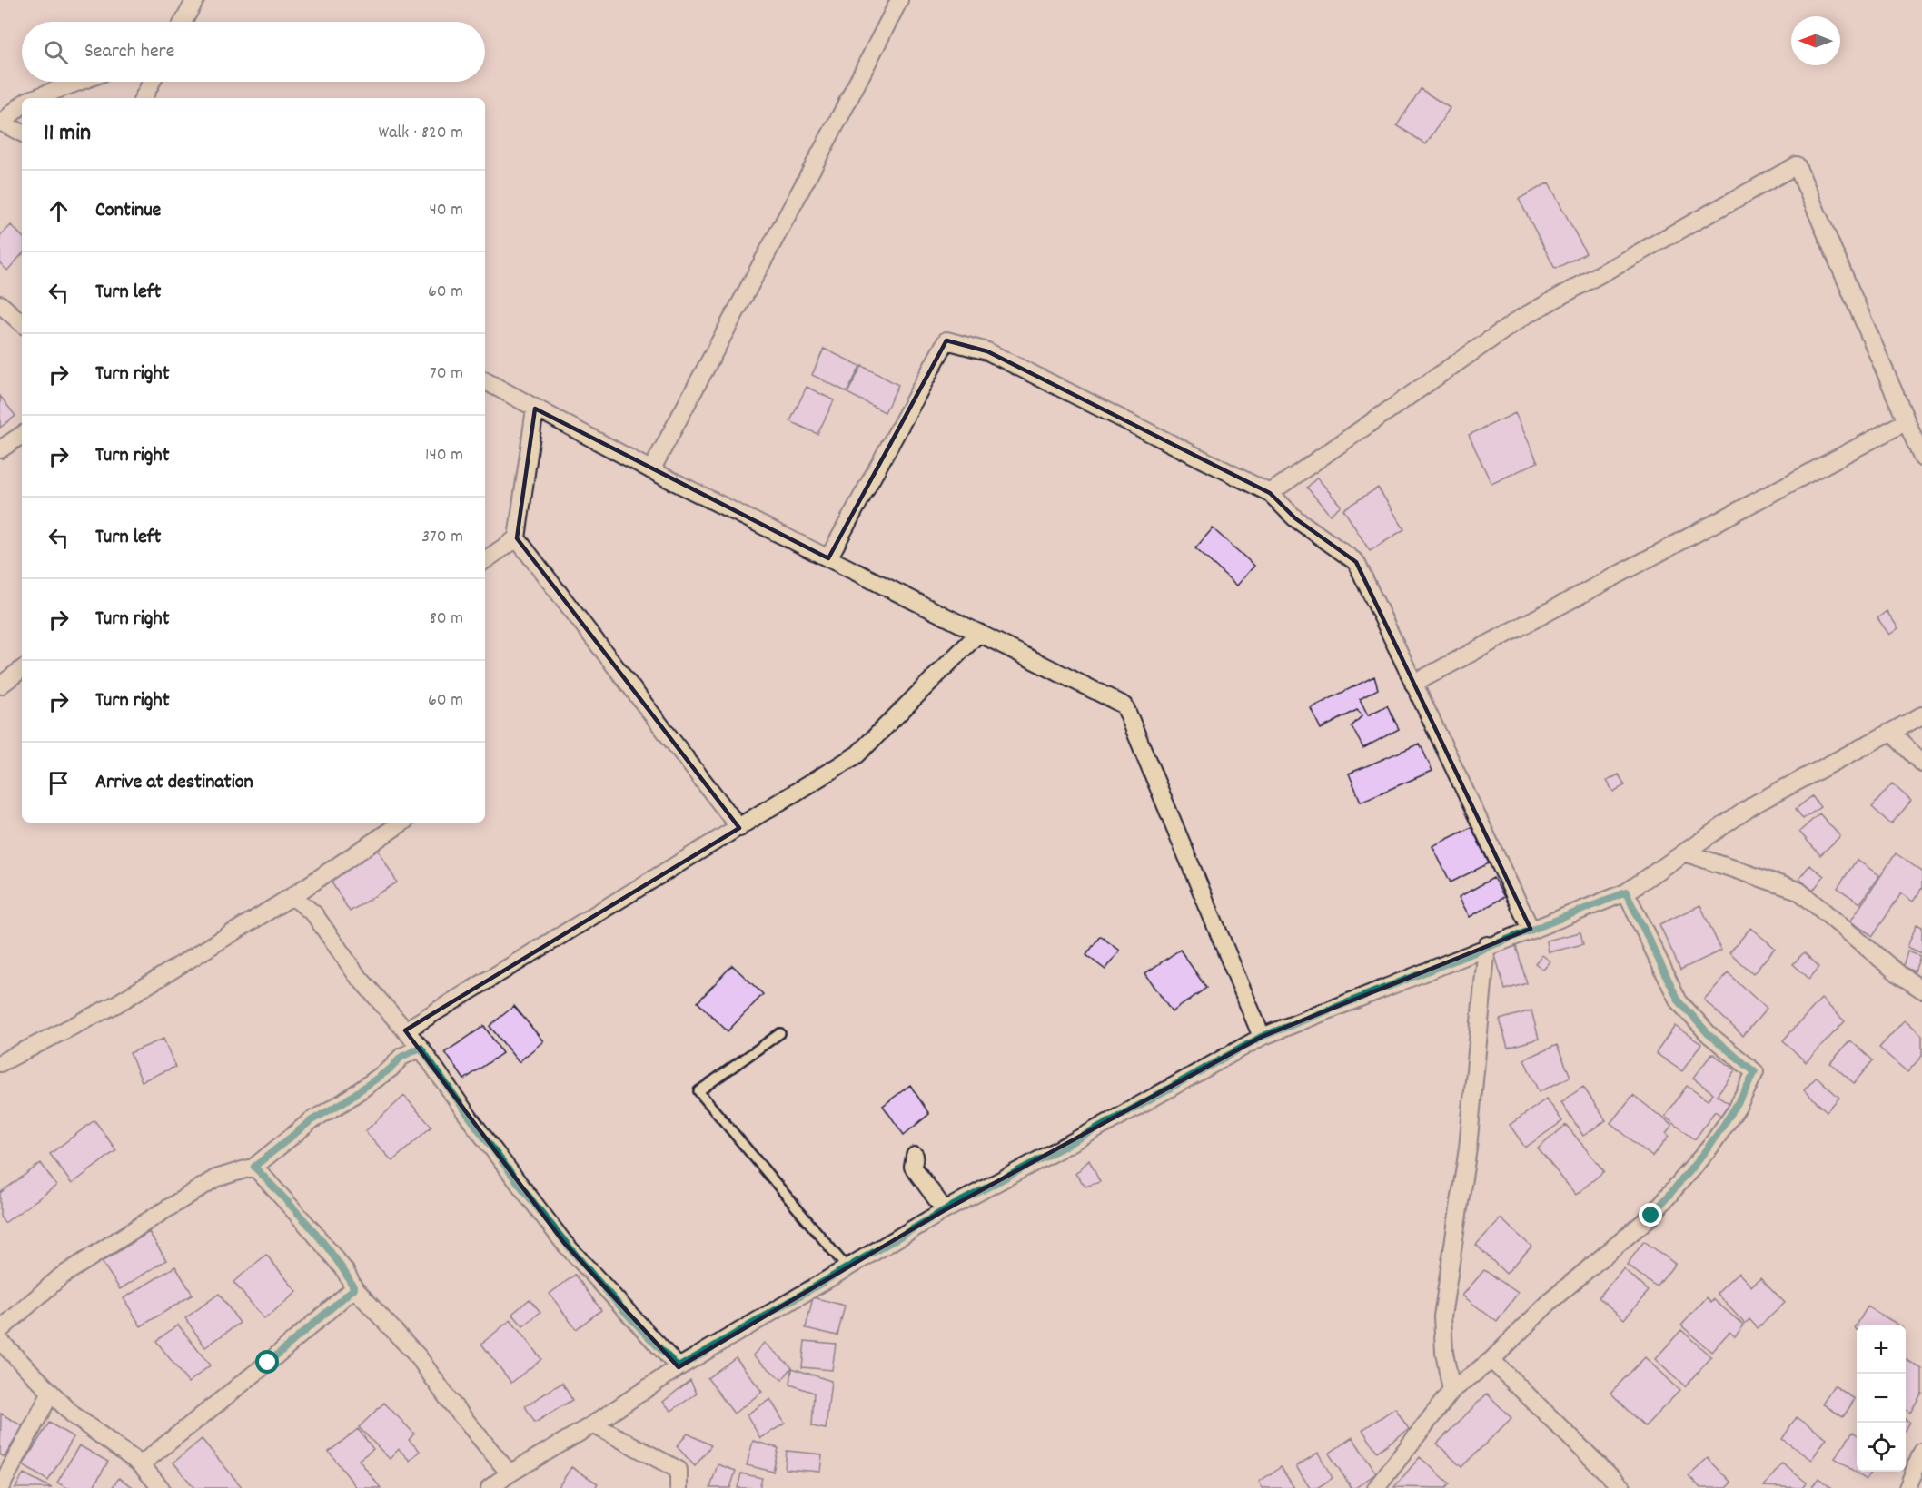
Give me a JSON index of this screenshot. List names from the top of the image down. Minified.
{"north":"left","page":{"search":"Search here","heading":["11 min","Walk · 820 m"],"list":[["Continue","40 m"],["Turn left","60 m"],["Turn right","70 m"],["Turn right","140 m"],["Turn left","370 m"],["Turn right","80 m"],["Turn right","60 m"],"Arrive at destination"],"map_buttons":["+","−"]}}
